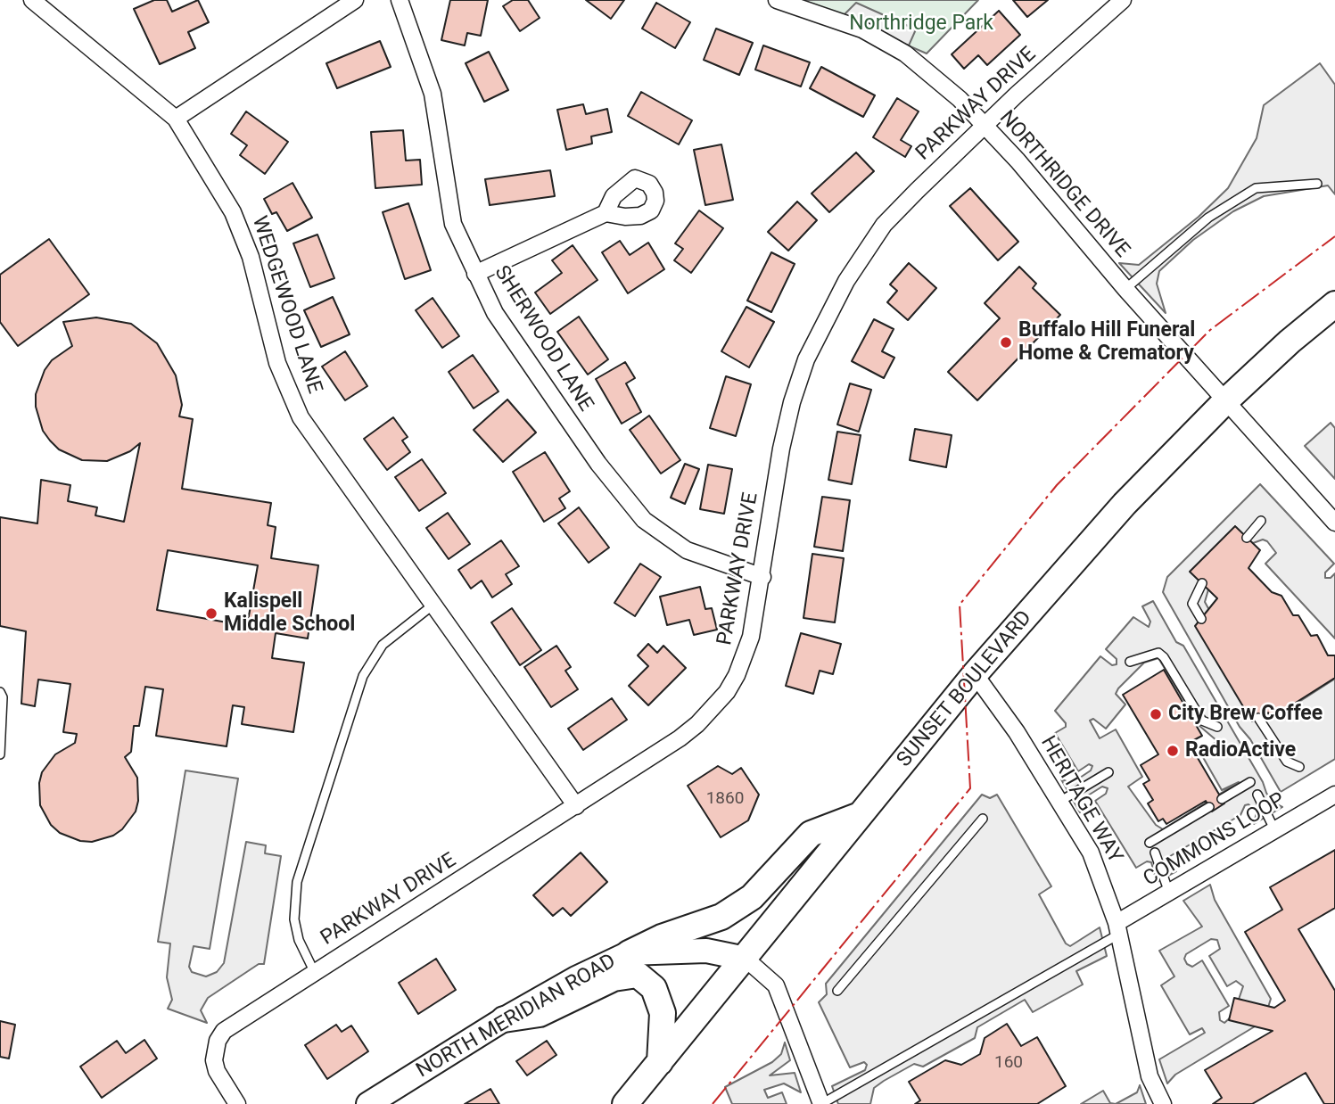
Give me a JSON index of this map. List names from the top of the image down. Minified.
{"streets":{"main road":["SUNSET BOULEVARD","NORTH MERIDIAN ROAD"],"street":["PARKWAY DRIVE","NORTHRIDGE DRIVE","WEDGEWOOD LANE","SHERWOOD LANE","HERITAGE WAY","COMMONS LOOP"]},"crossings":[["PARKWAY DRIVE","NORTHRIDGE DRIVE"],["PARKWAY DRIVE","WEDGEWOOD LANE"],["PARKWAY DRIVE","SHERWOOD LANE"],["NORTHRIDGE DRIVE","SUNSET BOULEVARD"],["SUNSET BOULEVARD","HERITAGE WAY"],["SUNSET BOULEVARD","NORTH MERIDIAN ROAD"],["HERITAGE WAY","COMMONS LOOP"]],"parks":["Northridge Park"],"places":["Buffalo Hill Funeral Home & Crematory","Kalispell Middle School","City Brew Coffee","RadioActive"],"house_numbers":["1860","160"]}
